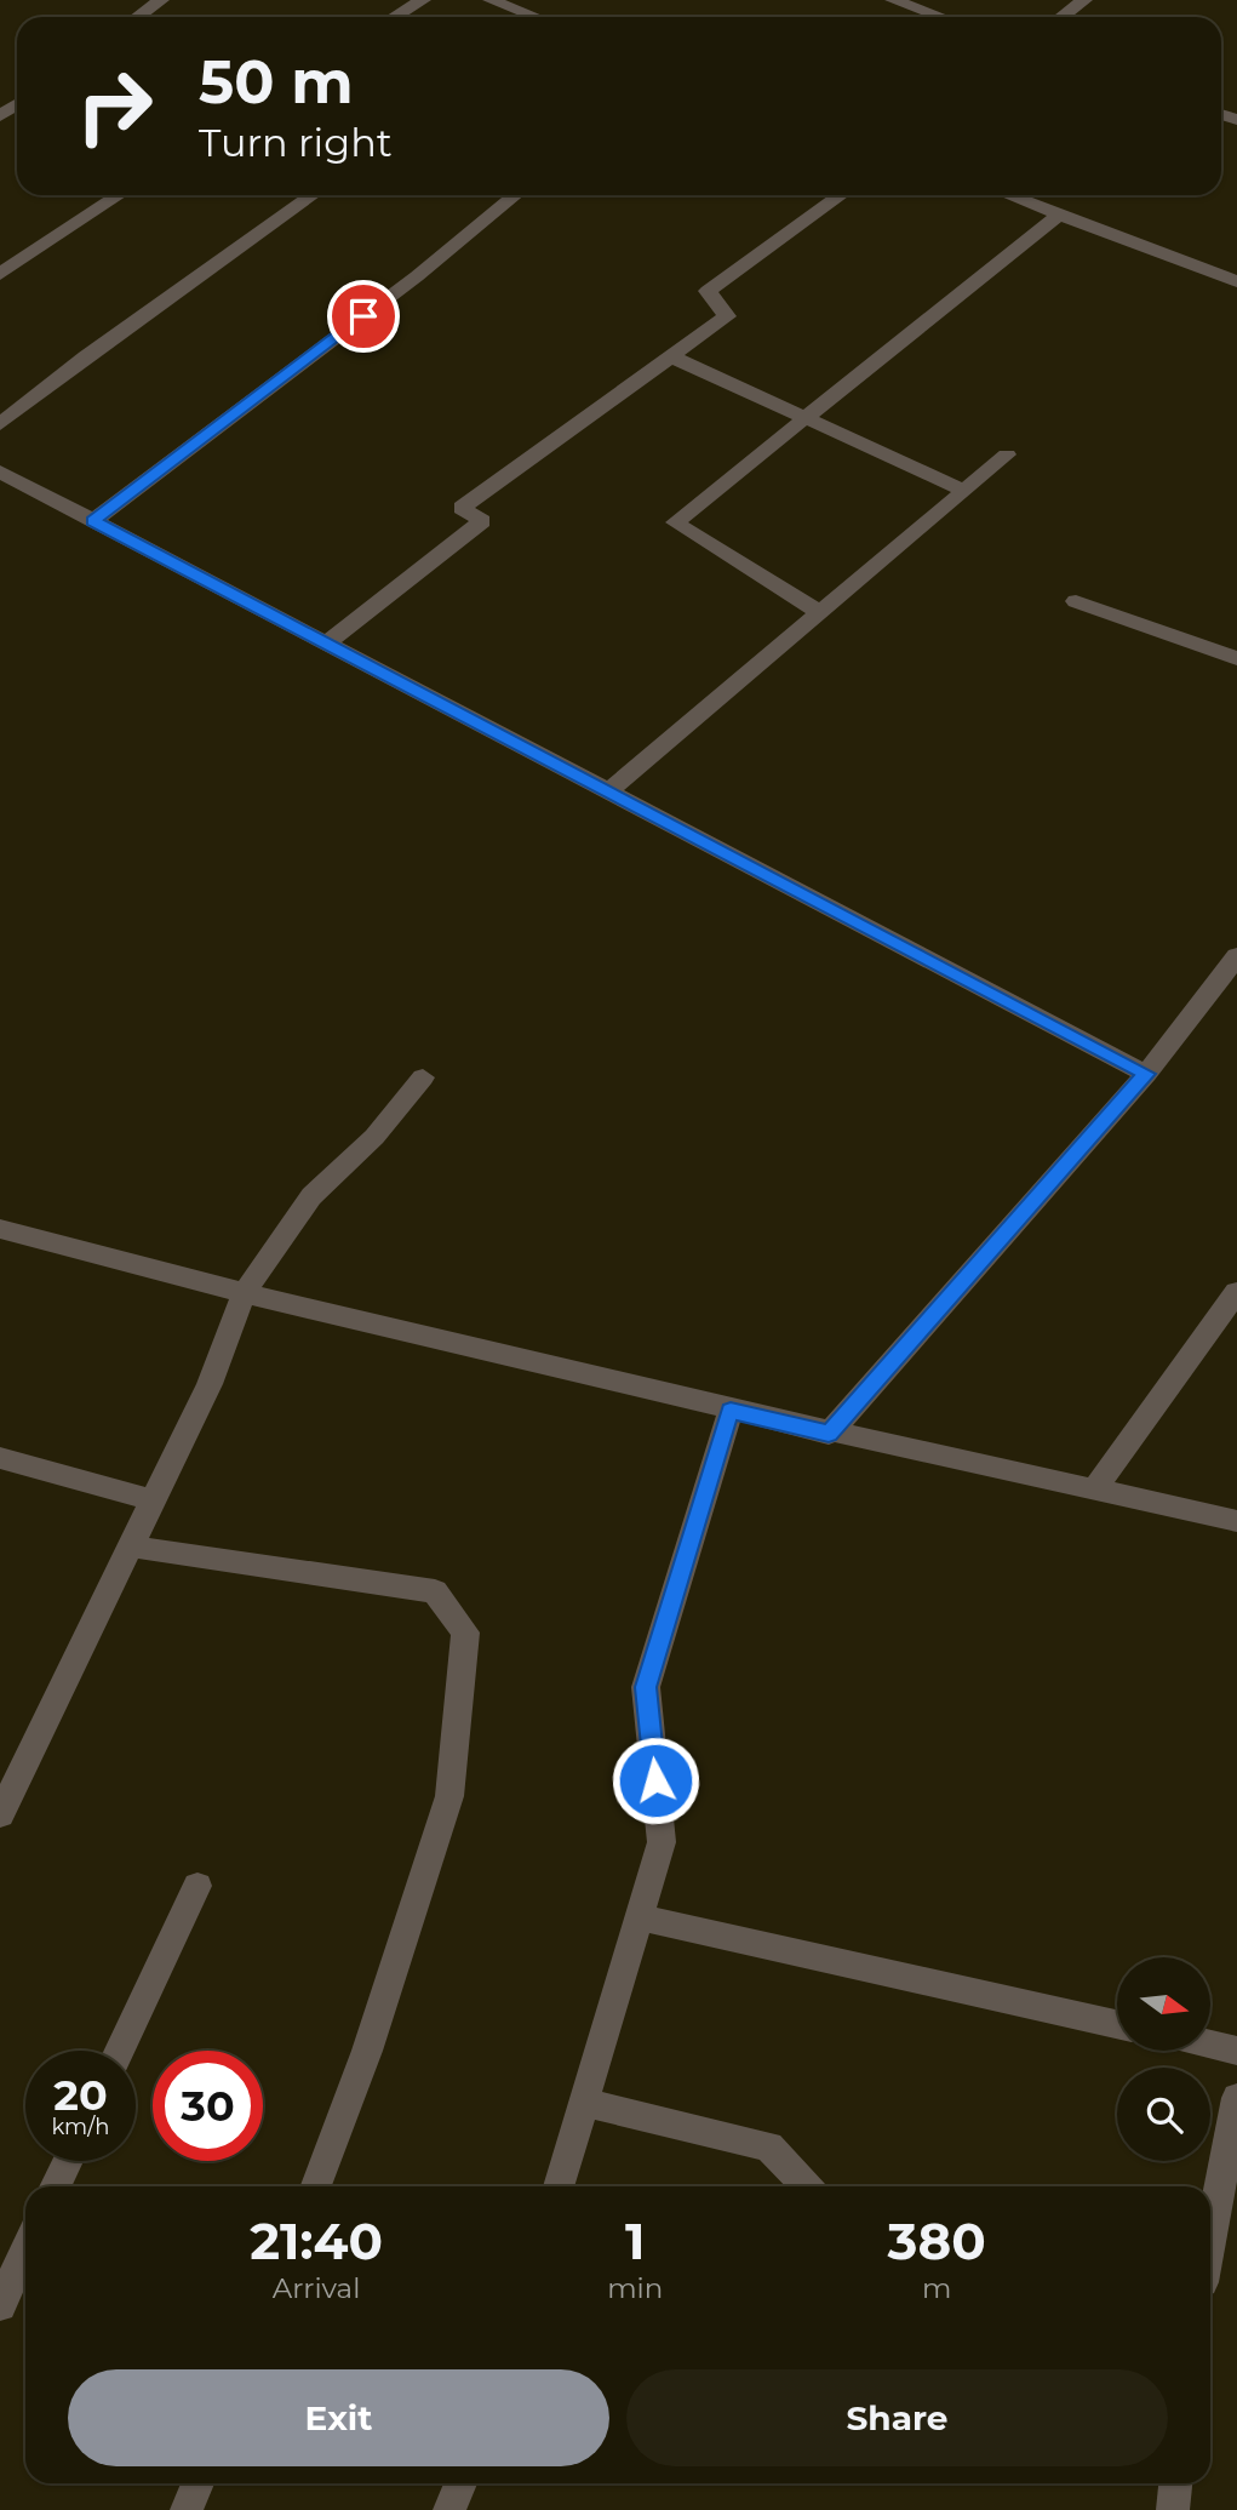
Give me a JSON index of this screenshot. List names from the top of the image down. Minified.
{"north":"right","page":{"turn":["50 m","Turn right"],"speed":"20 km/h","limit":"30","eta":["21:40","Arrival","1","min","380","m"],"buttons":["Exit","Share"]}}
